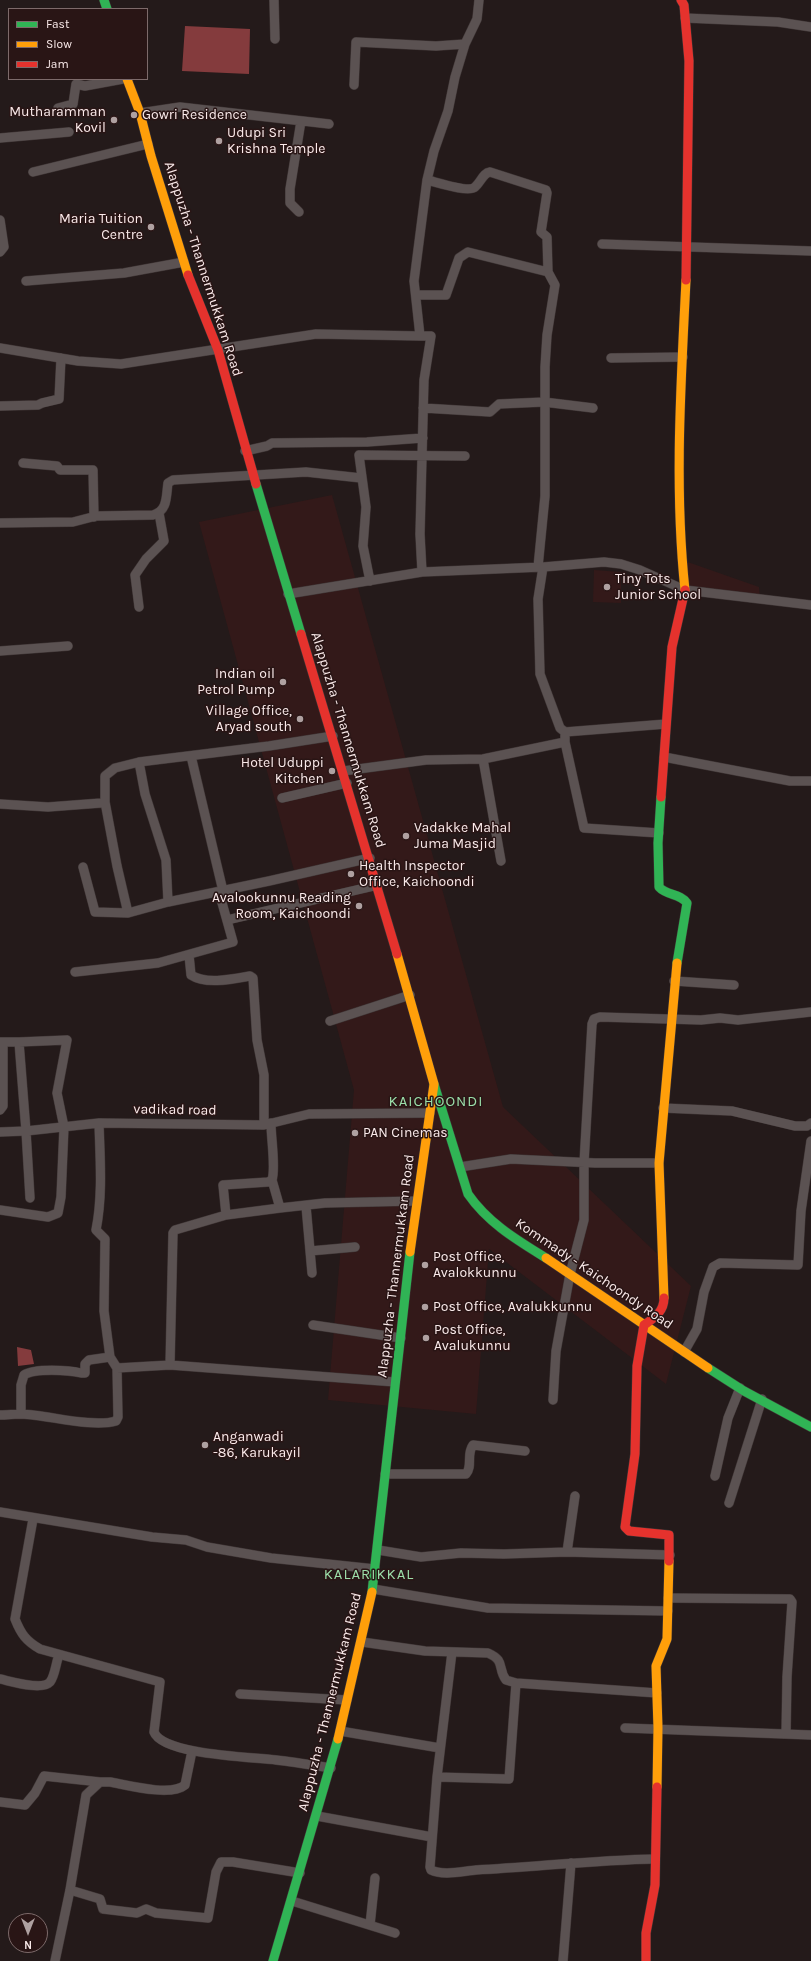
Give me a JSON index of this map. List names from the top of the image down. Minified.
{"streets":{"main road":["Alappuzha - Thannermukkam Road","Kommady - Kaichoondy Road"],"street":["vadikad road"]},"crossings":[["Alappuzha - Thannermukkam Road","vadikad road"],["Alappuzha - Thannermukkam Road","Kommady - Kaichoondy Road"]],"districts":["KAICHOONDI","KALARIKKAL"],"places":["Gowri Residence","Mutharamman Kovil","Udupi Sri Krishna Temple","Maria Tuition Centre","Tiny Tots Junior School","Indian oil Petrol Pump","Village Office, Aryad south","Hotel Uduppi Kitchen","Vadakke Mahal Juma Masjid","Health Inspector Office, Kaichoondi","Avalookunnu Reading Room, Kaichoondi","PAN Cinemas","Post Office, Avalokkunnu","Post Office, Avalukkunnu","Post Office, Avalukunnu","Anganwadi -86, Karukayil"],"legend":["Fast","Slow","Jam"],"north":"bottom"}
